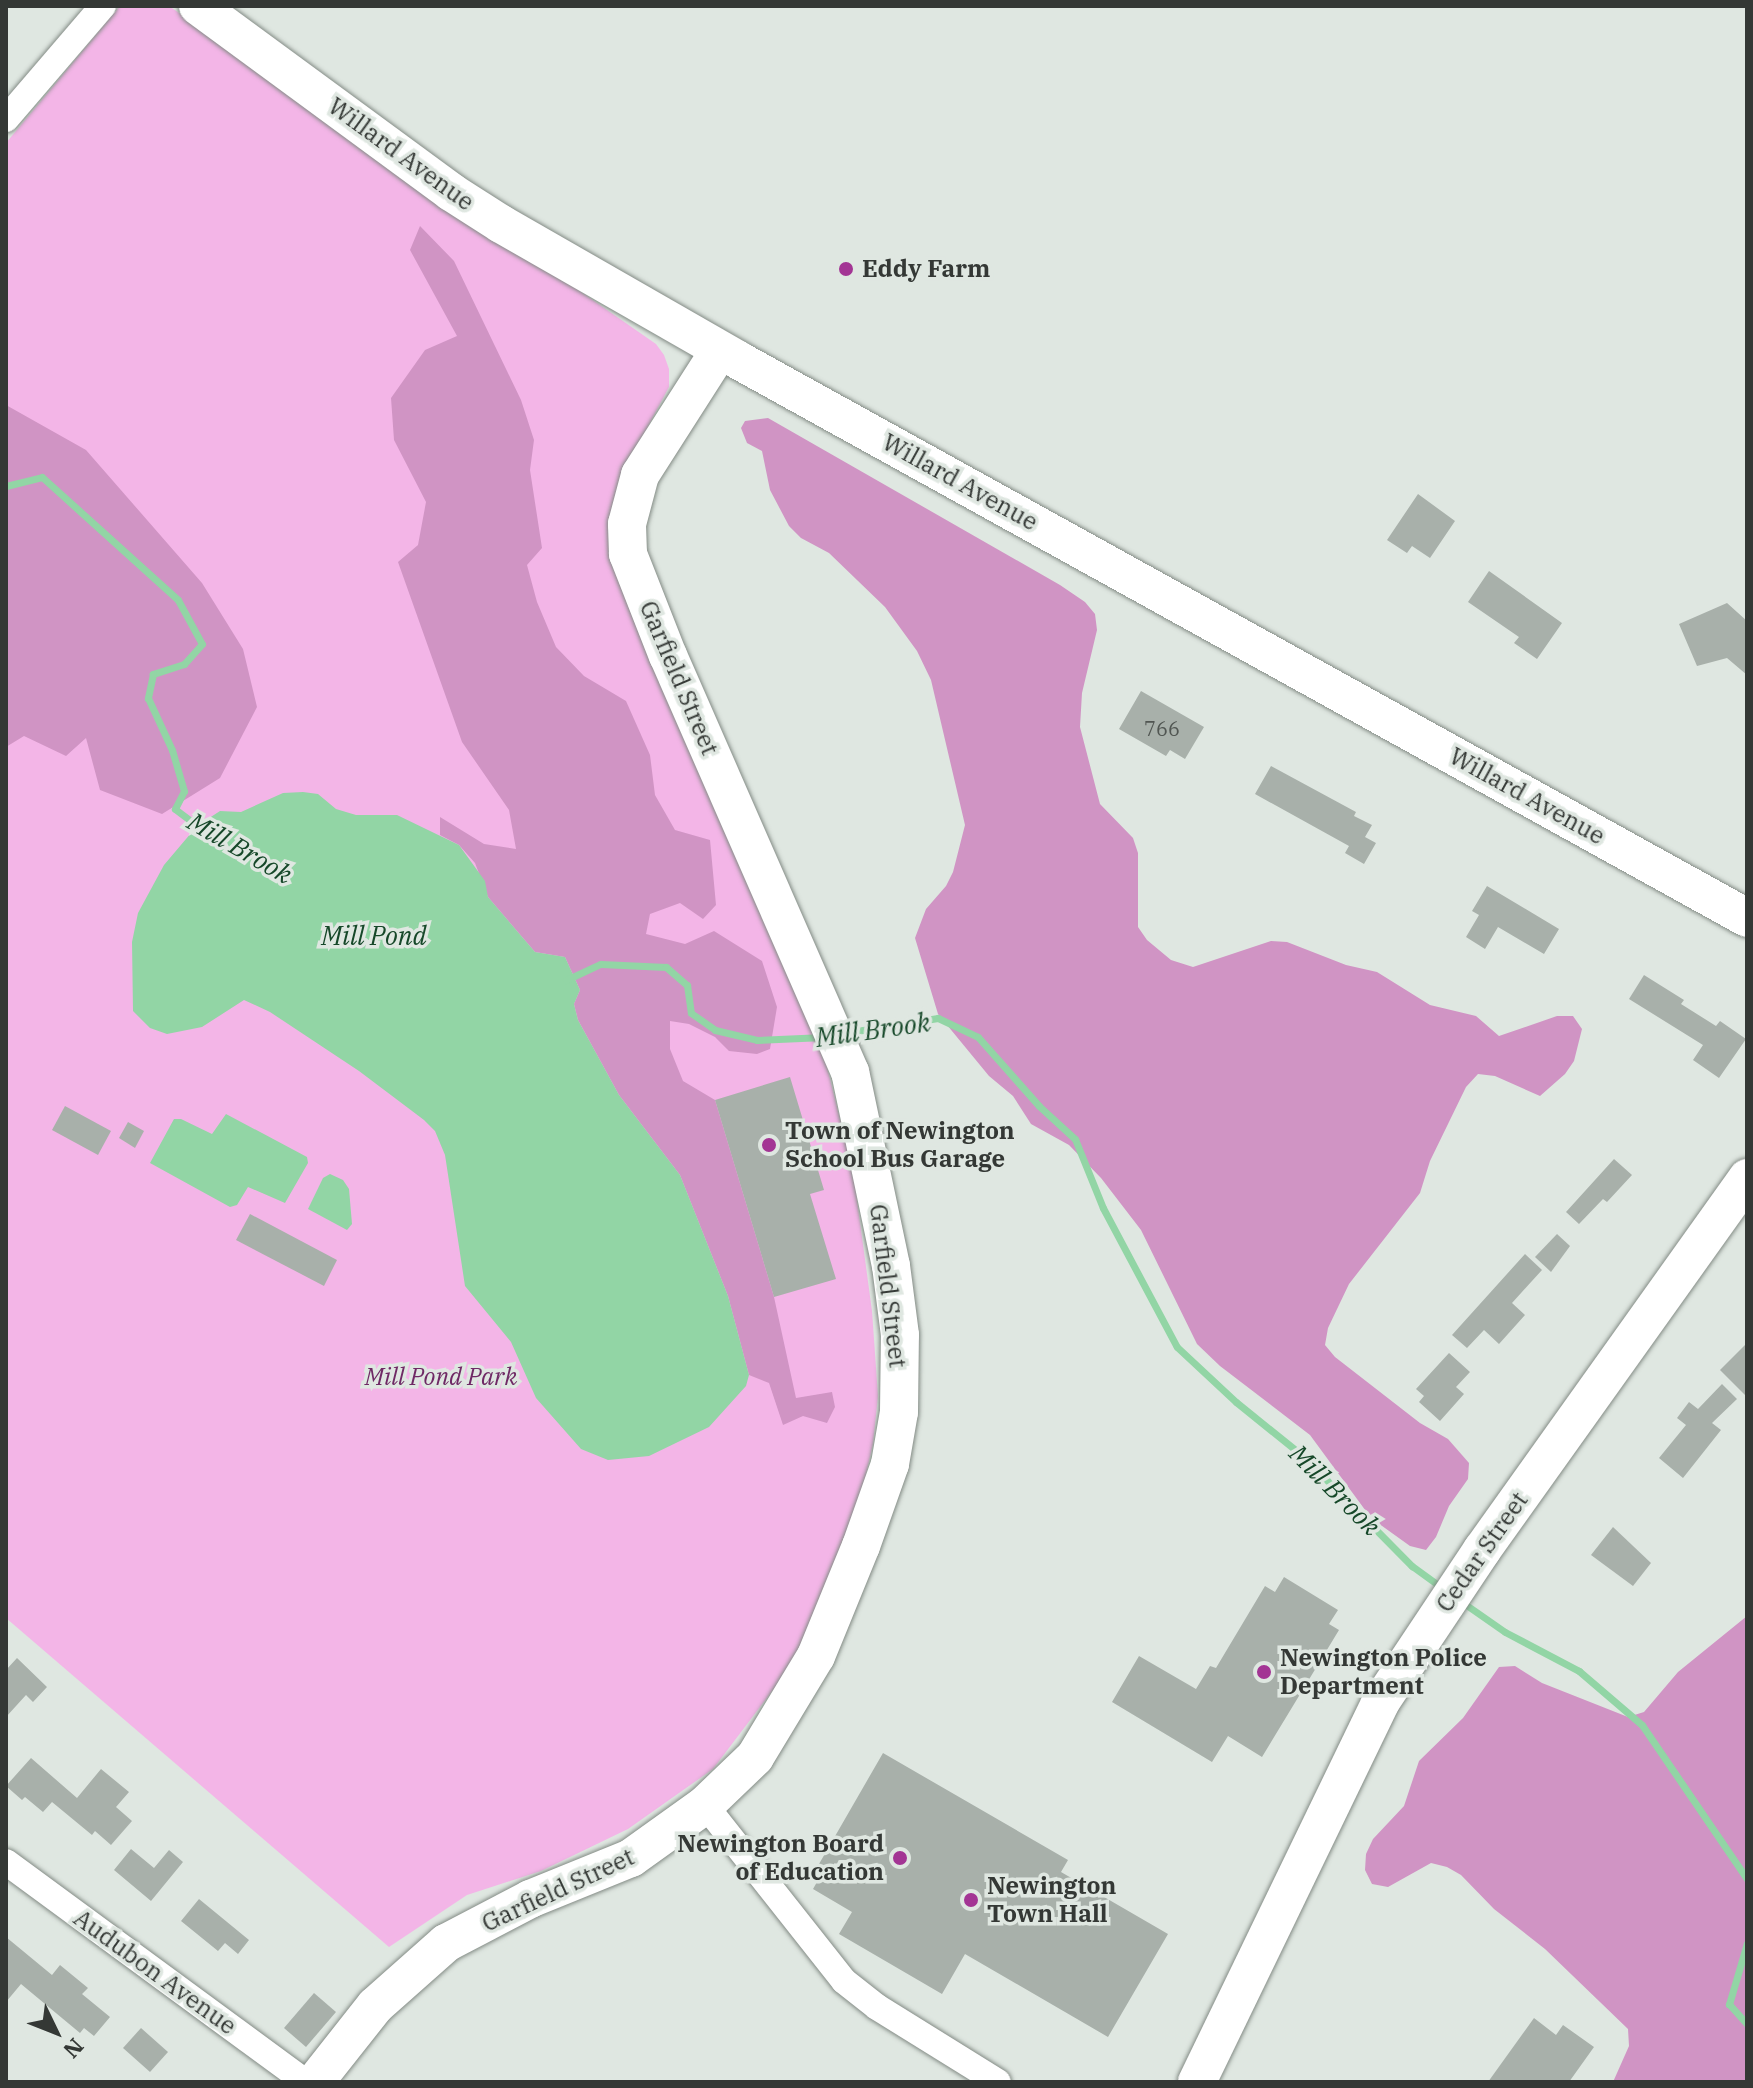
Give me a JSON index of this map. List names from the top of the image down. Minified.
{"streets":{"main road":["Willard Avenue","Garfield Street","Cedar Street"],"street":["Audubon Avenue"]},"crossings":[["Willard Avenue","Garfield Street"]],"water":["Mill Brook","Mill Pond"],"parks":["Mill Pond Park"],"places":["Eddy Farm","Town of Newington School Bus Garage","Newington Police Department","Newington Board of Education","Newington Town Hall"],"house_numbers":["766"],"north":"bottom right"}
